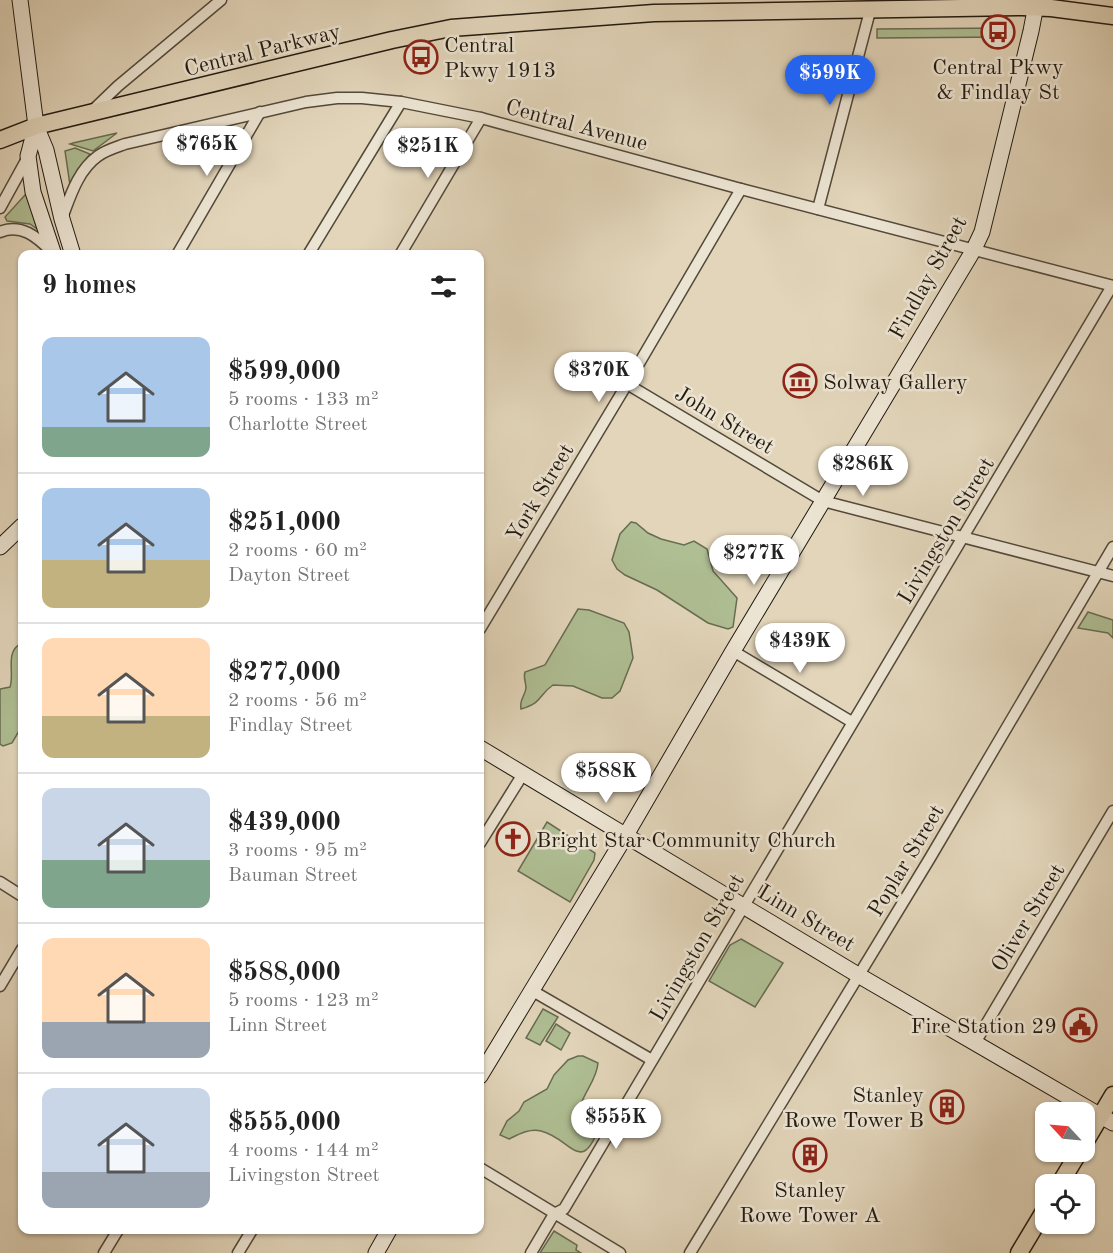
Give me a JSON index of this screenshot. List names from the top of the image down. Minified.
{"streets":{"main road":["Central Parkway"],"street":["Central Avenue","Findlay Street","John Street","York Street","Livingston Street","Poplar Street","Linn Street","Oliver Street"]},"crossings":[["Central Parkway","Findlay Street"],["Central Avenue","Findlay Street"],["Central Avenue","York Street"],["Central Avenue","Livingston Street"],["Findlay Street","John Street"],["Findlay Street","Linn Street"],["John Street","York Street"],["John Street","Livingston Street"],["John Street","Poplar Street"],["Livingston Street","Linn Street"],["Poplar Street","Linn Street"],["Linn Street","Oliver Street"]],"places":{"bus stop":["Central Pkwy & Findlay St","Central Pkwy 1913"],"museum":["Solway Gallery"],"church":["Bright Star Community Church"],"public building":["Fire Station 29"],"building":["Stanley Rowe Tower B","Stanley Rowe Tower A"]},"north":"top left","page":{"price":["$599K","$765K","$251K","$370K","$286K","$277K","$439K","$588K","$555K"],"heading":"9 homes","list":[{"name":"$599,000","note":"5 rooms · 133 m² · Charlotte Street"},{"name":"$251,000","note":"2 rooms · 60 m² · Dayton Street"},{"name":"$277,000","note":"2 rooms · 56 m² · Findlay Street"},{"name":"$439,000","note":"3 rooms · 95 m² · Bauman Street"},{"name":"$588,000","note":"5 rooms · 123 m² · Linn Street"},{"name":"$555,000","note":"4 rooms · 144 m² · Livingston Street"}]}}
